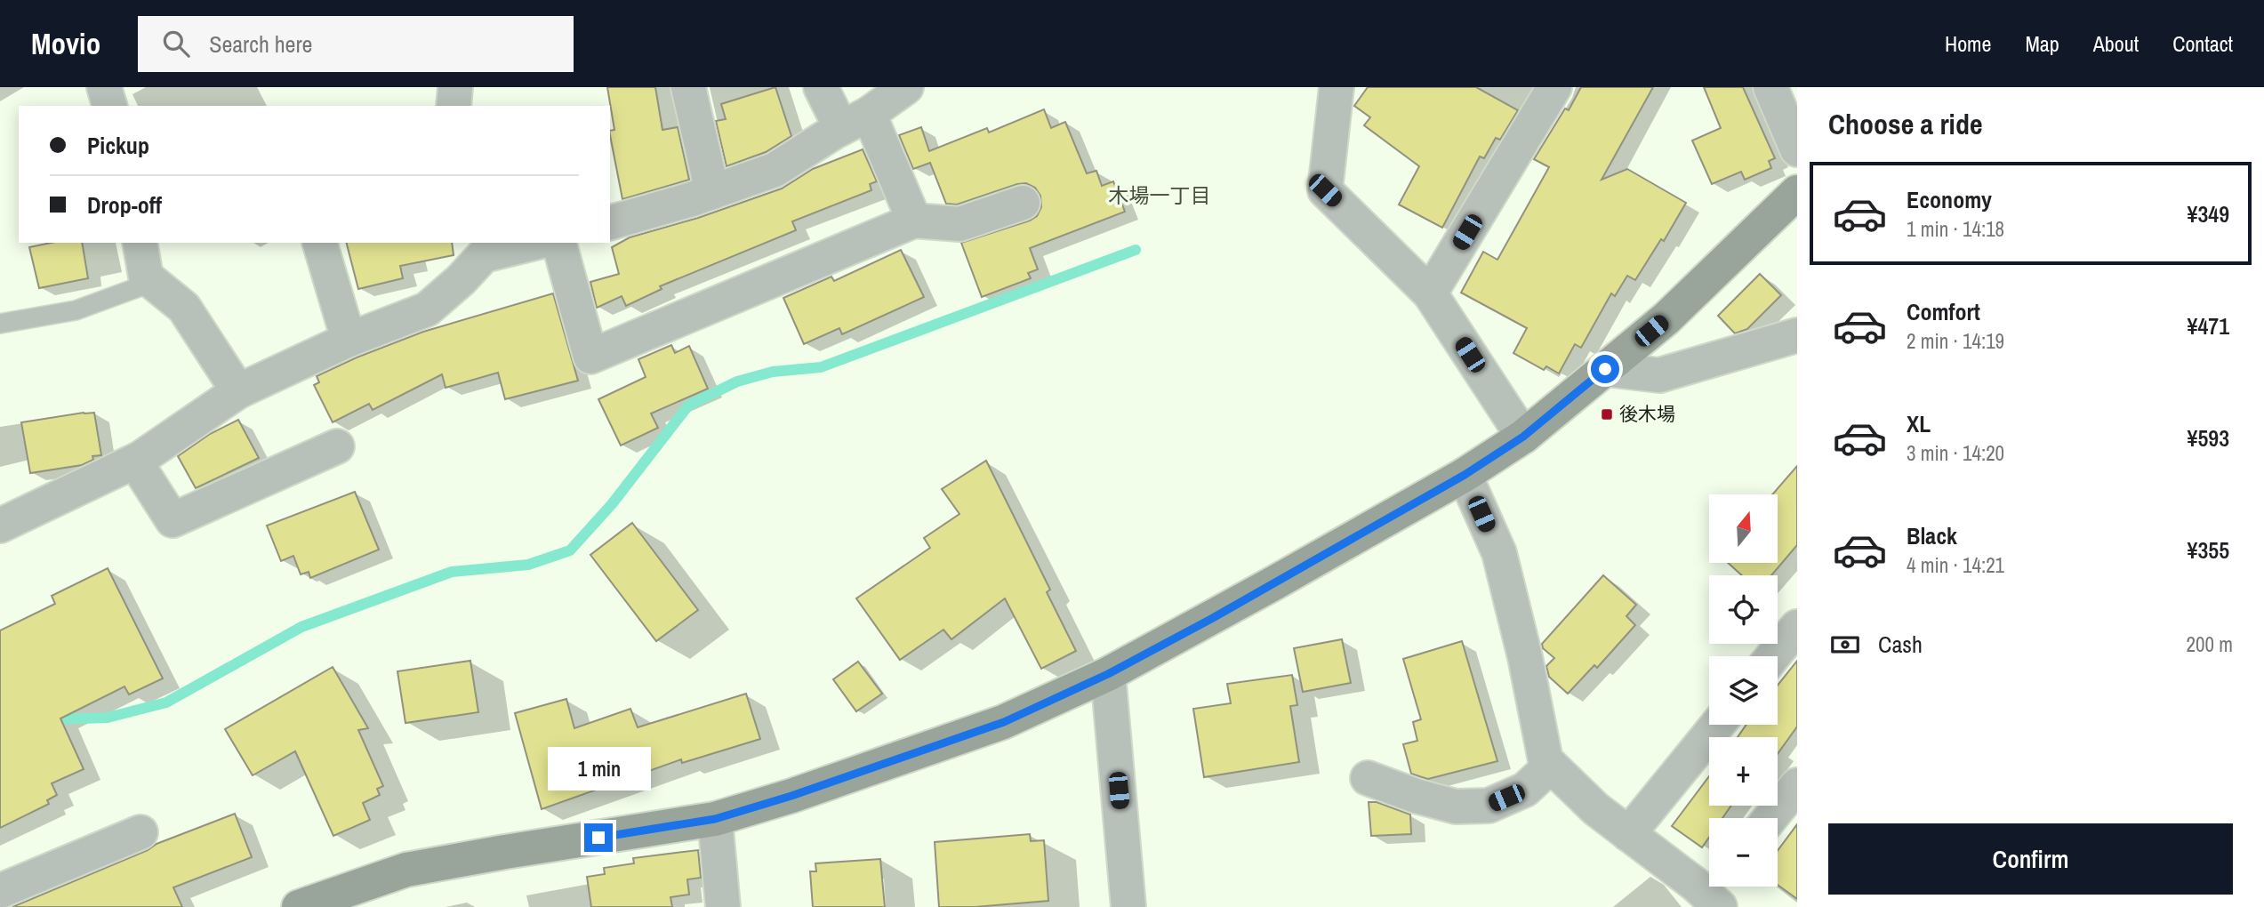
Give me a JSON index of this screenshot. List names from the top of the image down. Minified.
{"districts":["木場一丁目"],"places":{"transit":["後木場"]},"north":"top","page":{"header":"Movio","search":"Search here","nav":["Home","Map","About","Contact"],"heading":"Choose a ride","banner":["Pickup","Drop-off"],"list":[{"name":"Economy","note":"1 min · 14:18","value":"¥349"},{"name":"Comfort","note":"2 min · 14:19","value":"¥471"},{"name":"XL","note":"3 min · 14:20","value":"¥593"},{"name":"Black","note":"4 min · 14:21","value":"¥355"}],"map_buttons":["+","−"],"pay":["Cash","200 m"],"bubble":"1 min","buttons":"Confirm"}}
